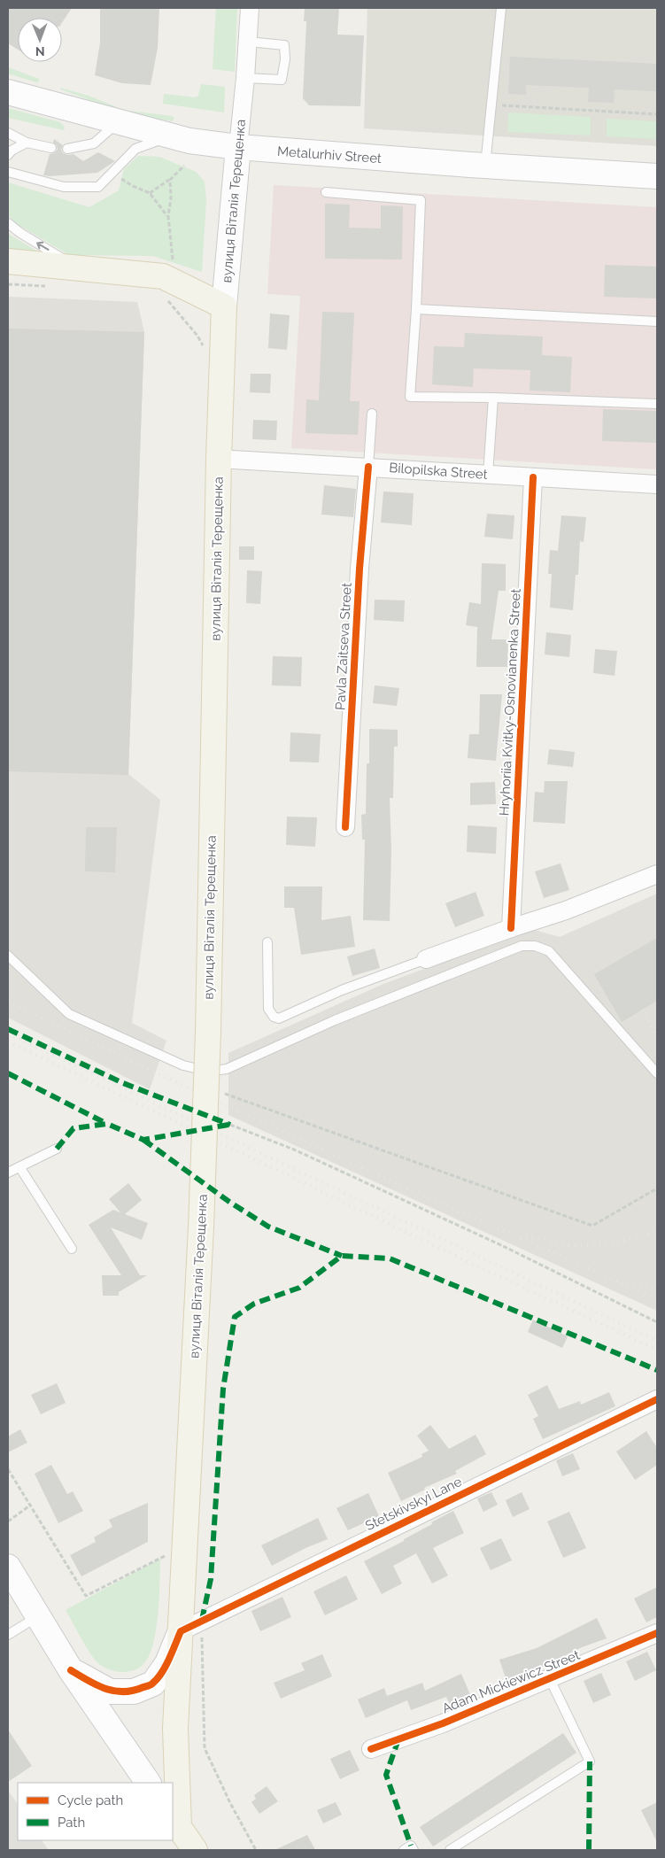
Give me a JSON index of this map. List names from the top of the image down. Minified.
{"streets":{"main road":["Metalurhiv Street","вулиця Віталія Терещенка"],"street":["Bilopilska Street","Pavla Zaitseva Street","Hryhoriia Kvitky-Osnovianenka Street","Stetskivskyi Lane","Adam Mickiewicz Street"]},"crossings":[["Metalurhiv Street","вулиця Віталія Терещенка"],["вулиця Віталія Терещенка","Bilopilska Street"],["вулиця Віталія Терещенка","Stetskivskyi Lane"],["Bilopilska Street","Pavla Zaitseva Street"],["Bilopilska Street","Hryhoriia Kvitky-Osnovianenka Street"]],"legend":["Cycle path","Path"],"north":"bottom"}
